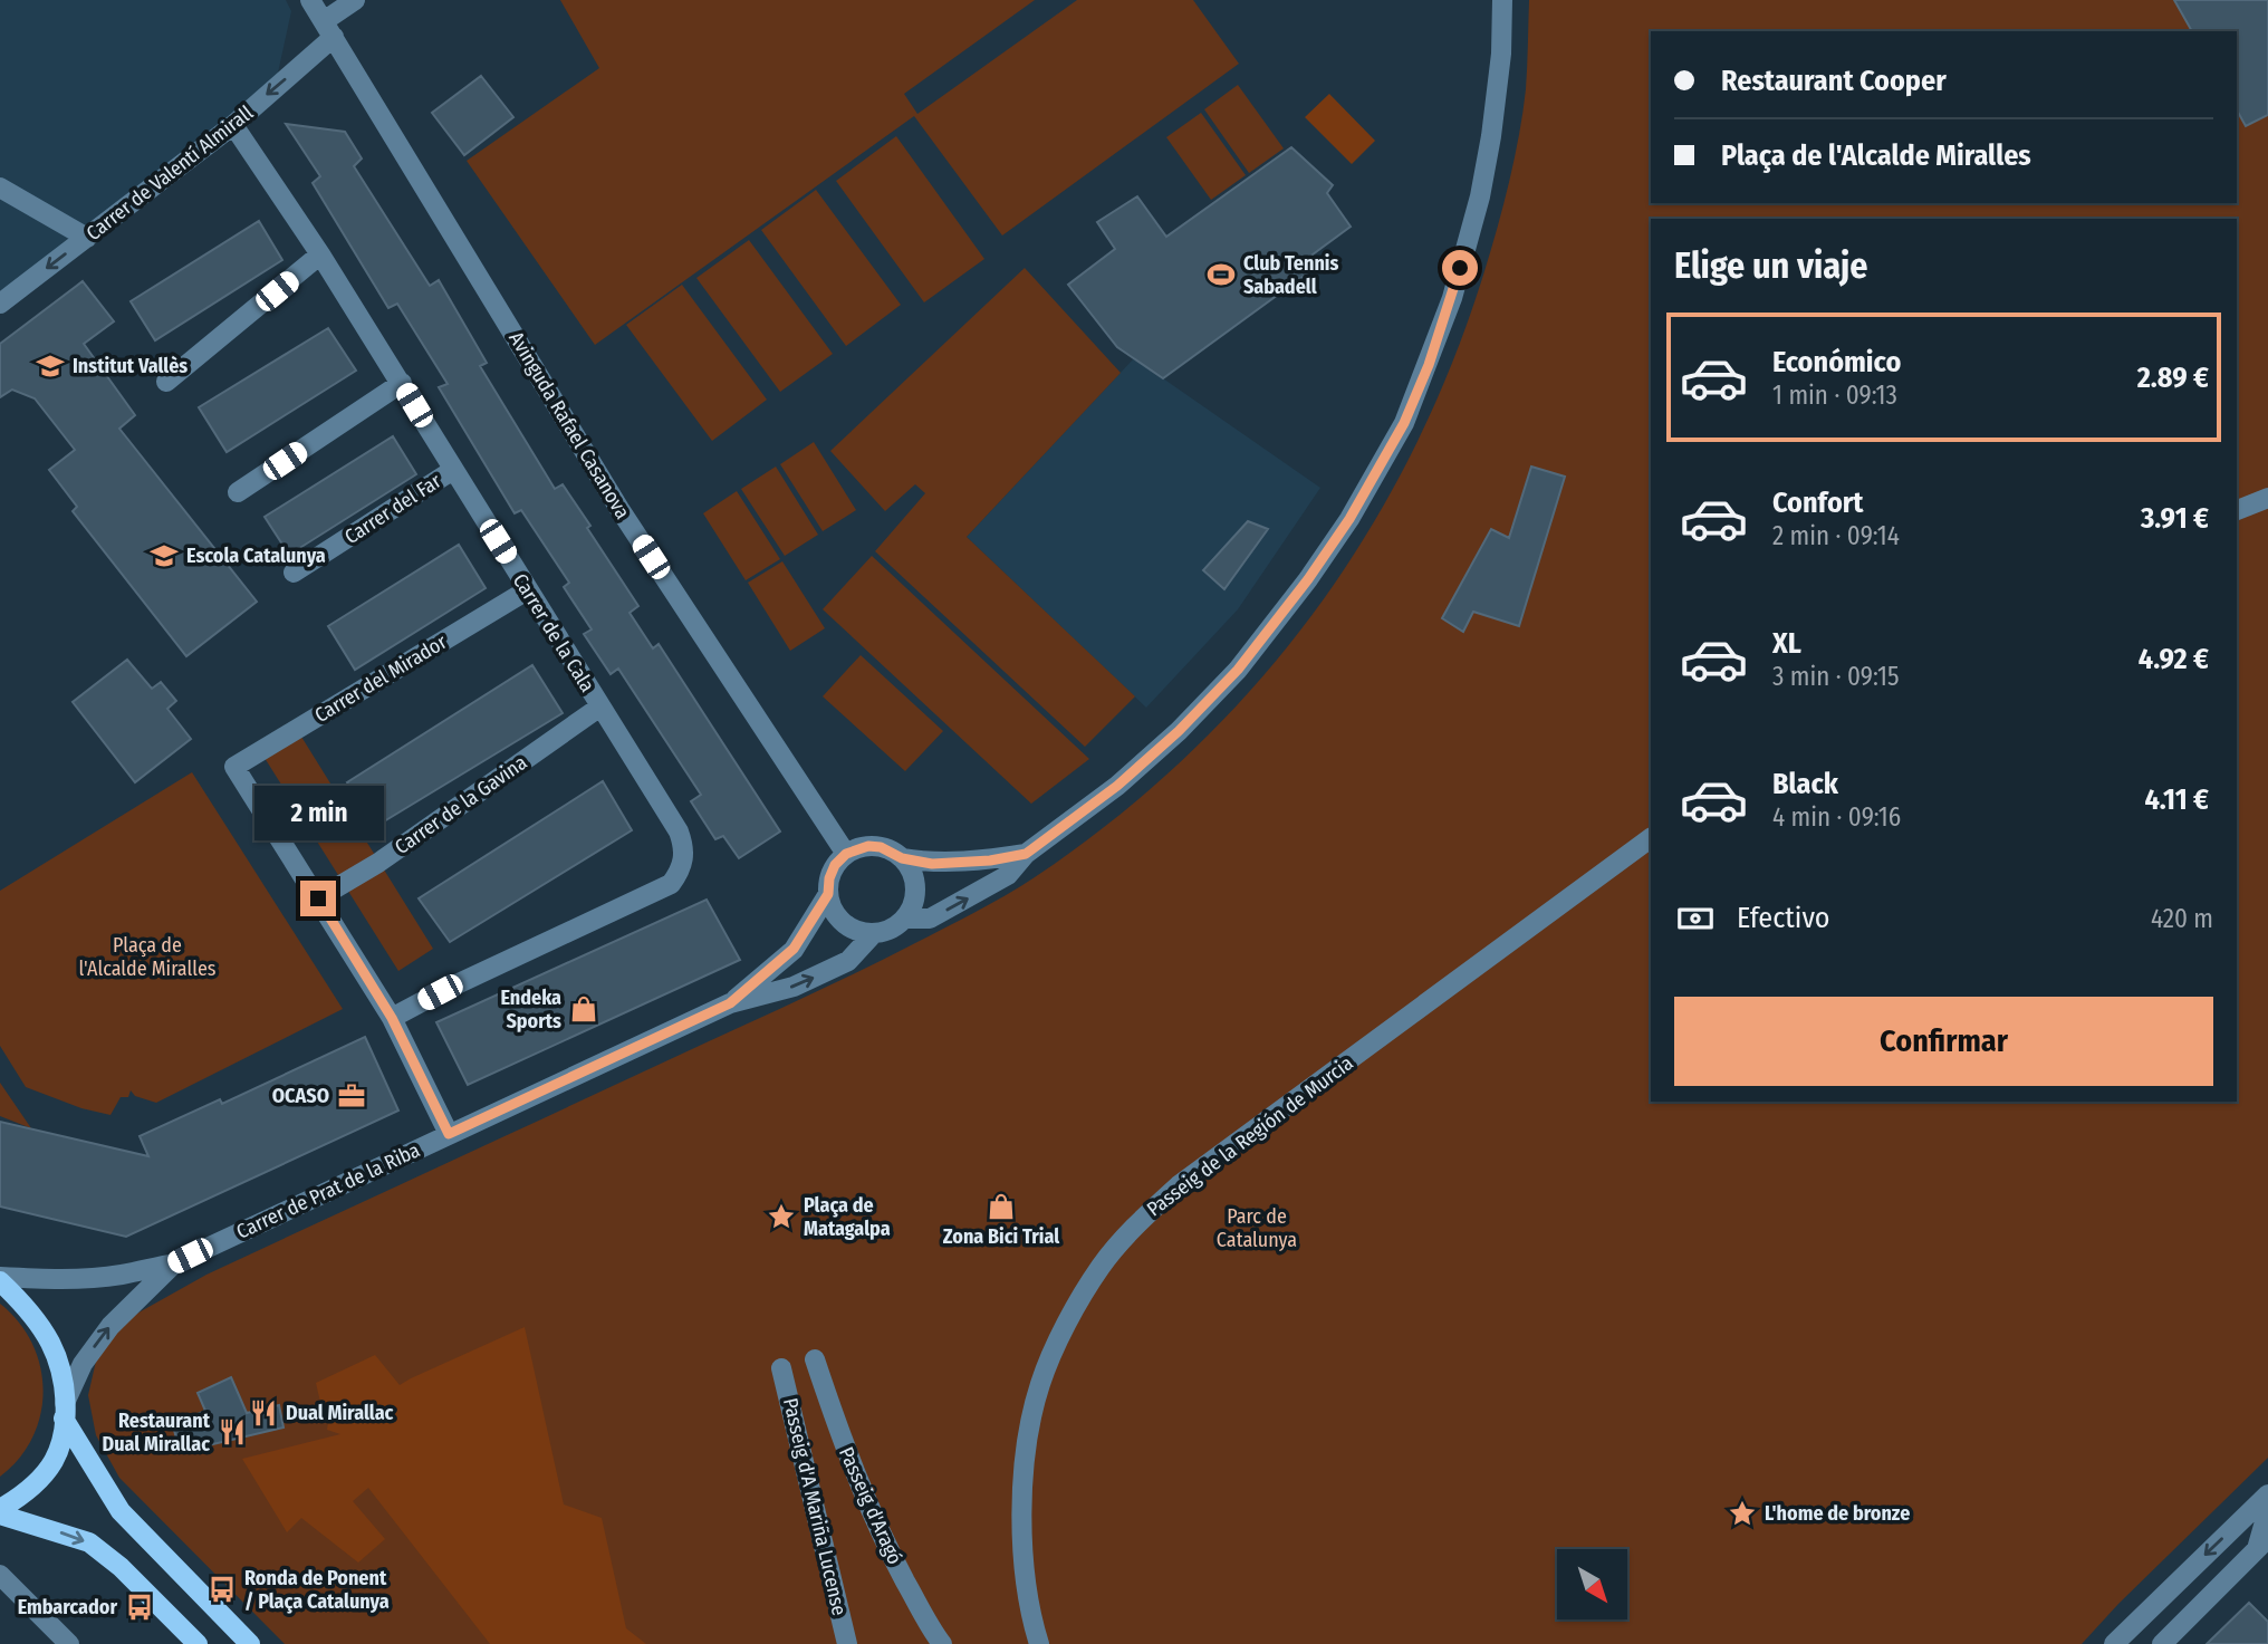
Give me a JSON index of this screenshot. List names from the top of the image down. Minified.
{"streets":{"street":["Carrer de Valentí Almirall","Avinguda Rafael Casanova","Carrer del Far","Carrer de la Cala","Carrer del Mirador","Carrer de la Gavina","Passeig de la Región de Murcia","Carrer de Prat de la Riba","Passeig d'Aragó","Passeig d'A Mariña Lucense"]},"crossings":[["Carrer de Valentí Almirall","Avinguda Rafael Casanova"],["Carrer de Valentí Almirall","Carrer de la Cala"],["Avinguda Rafael Casanova","Carrer de Prat de la Riba"],["Carrer del Far","Carrer de la Cala"],["Carrer de la Cala","Carrer del Mirador"],["Carrer de la Cala","Carrer de la Gavina"],["Carrer del Mirador","Carrer de la Gavina"]],"one_way":["Carrer de Valentí Almirall"],"parks":["Plaça de l'Alcalde Miralles","Parc de Catalunya"],"places":{"sports":["Club Tennis Sabadell"],"school or university":["Institut Vallès","Escola Catalunya"],"shop":["Endeka Sports","Zona Bici Trial"],"office":["OCASO"],"place":["Plaça de Matagalpa","L'home de bronze"],"restaurant":["Dual Mirallac","Restaurant Dual Mirallac"],"bus stop":["Ronda de Ponent / Plaça Catalunya","Embarcador"]},"north":"bottom right","page":{"banner":["Restaurant Cooper","Plaça de l'Alcalde Miralles"],"heading":"Elige un viaje","list":[{"name":"Económico","note":"1 min · 09:13","value":"2.89 €"},{"name":"Confort","note":"2 min · 09:14","value":"3.91 €"},{"name":"XL","note":"3 min · 09:15","value":"4.92 €"},{"name":"Black","note":"4 min · 09:16","value":"4.11 €"}],"bubble":"2 min","pay":["Efectivo","420 m"],"buttons":"Confirmar"}}
